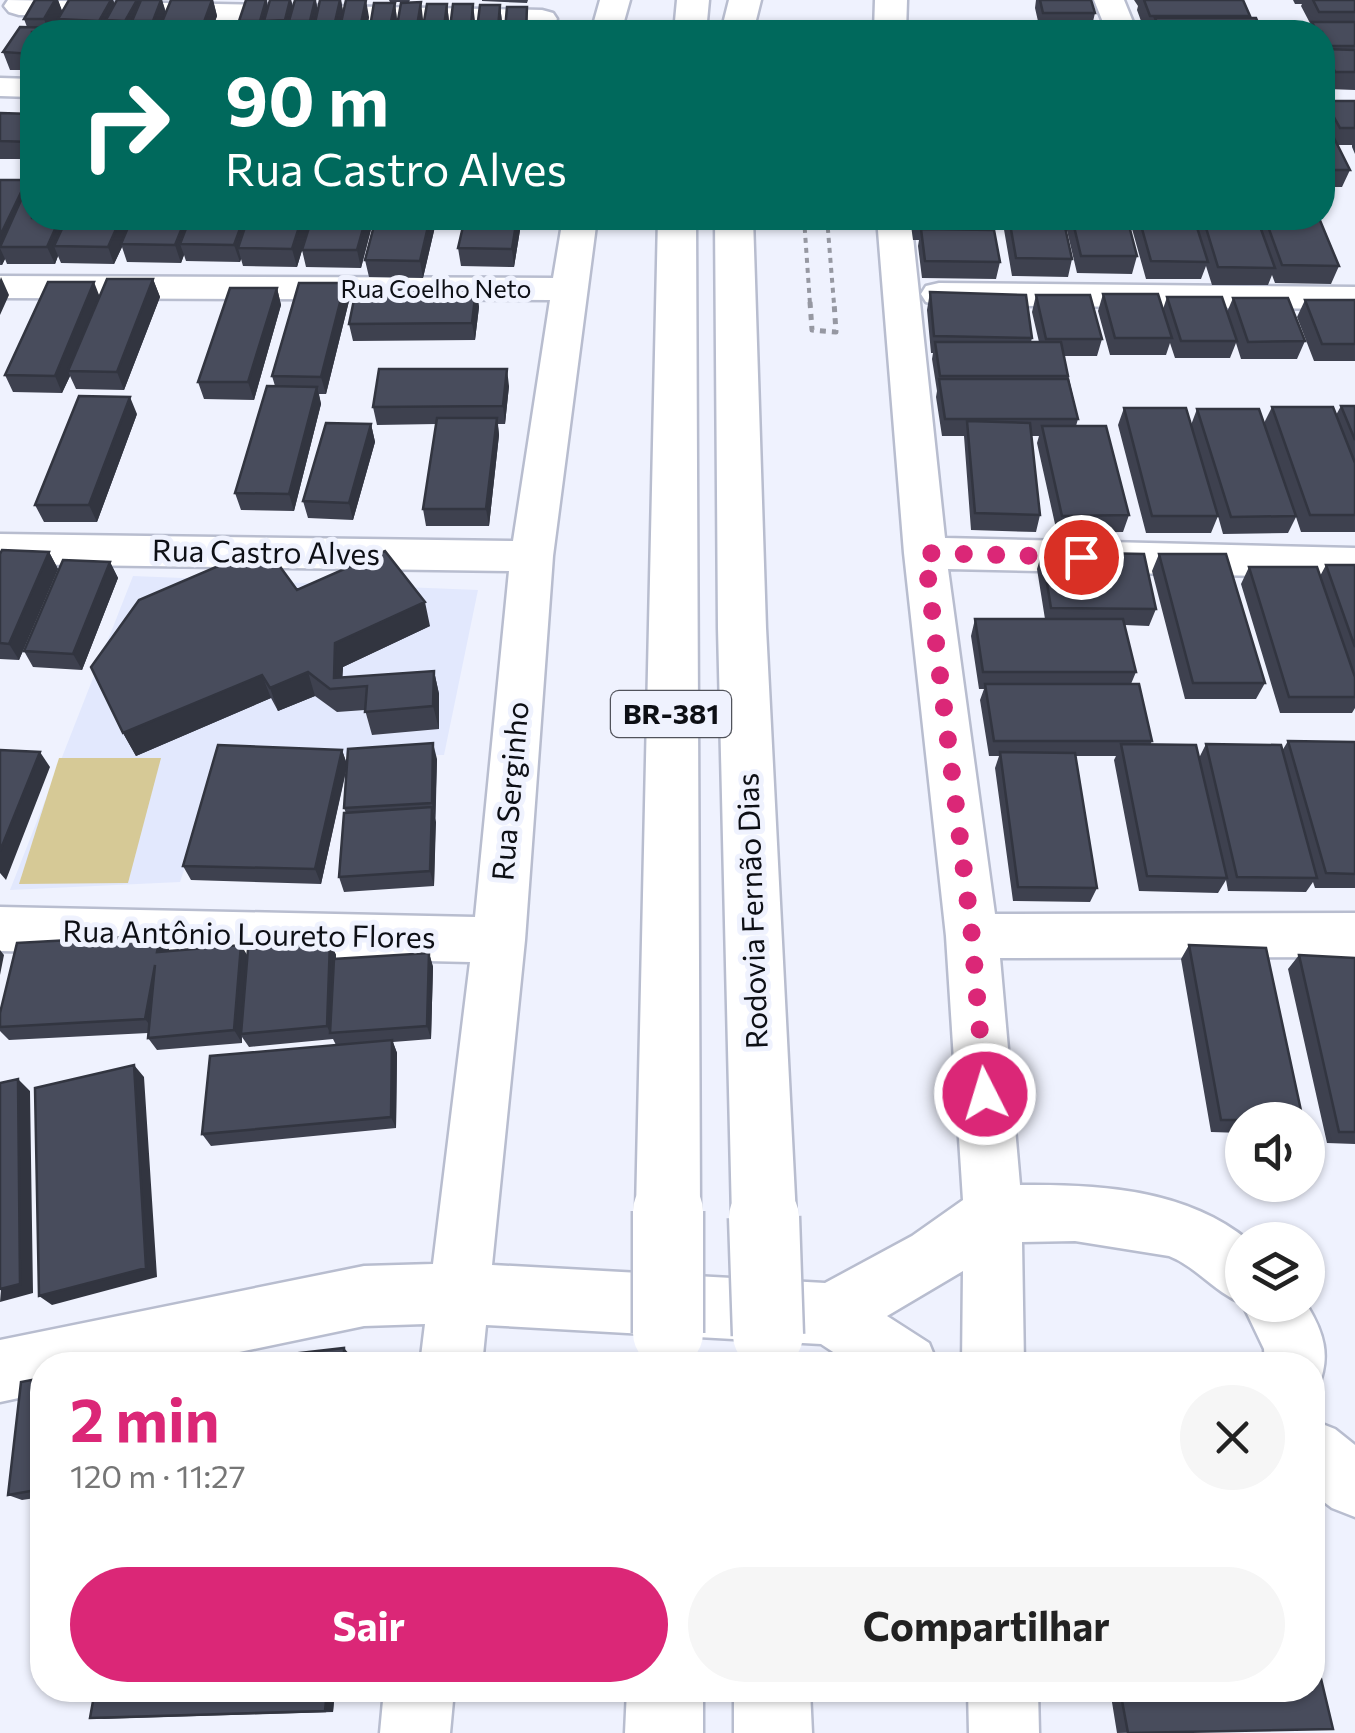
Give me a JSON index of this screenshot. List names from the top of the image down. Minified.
{"streets":{"highway":["BR-381","Rodovia Fernão Dias"],"street":["Rua Coelho Neto","Rua Castro Alves","Rua Serginho","Rua Antônio Loureto Flores"]},"crossings":[["Rua Coelho Neto","Rua Serginho"],["Rua Castro Alves","Rua Serginho"],["Rua Serginho","Rua Antônio Loureto Flores"]],"page":{"turn":["90 m","Rua Castro Alves"],"heading":["2 min","120 m · 11:27"],"buttons":["Sair","Compartilhar"]}}
